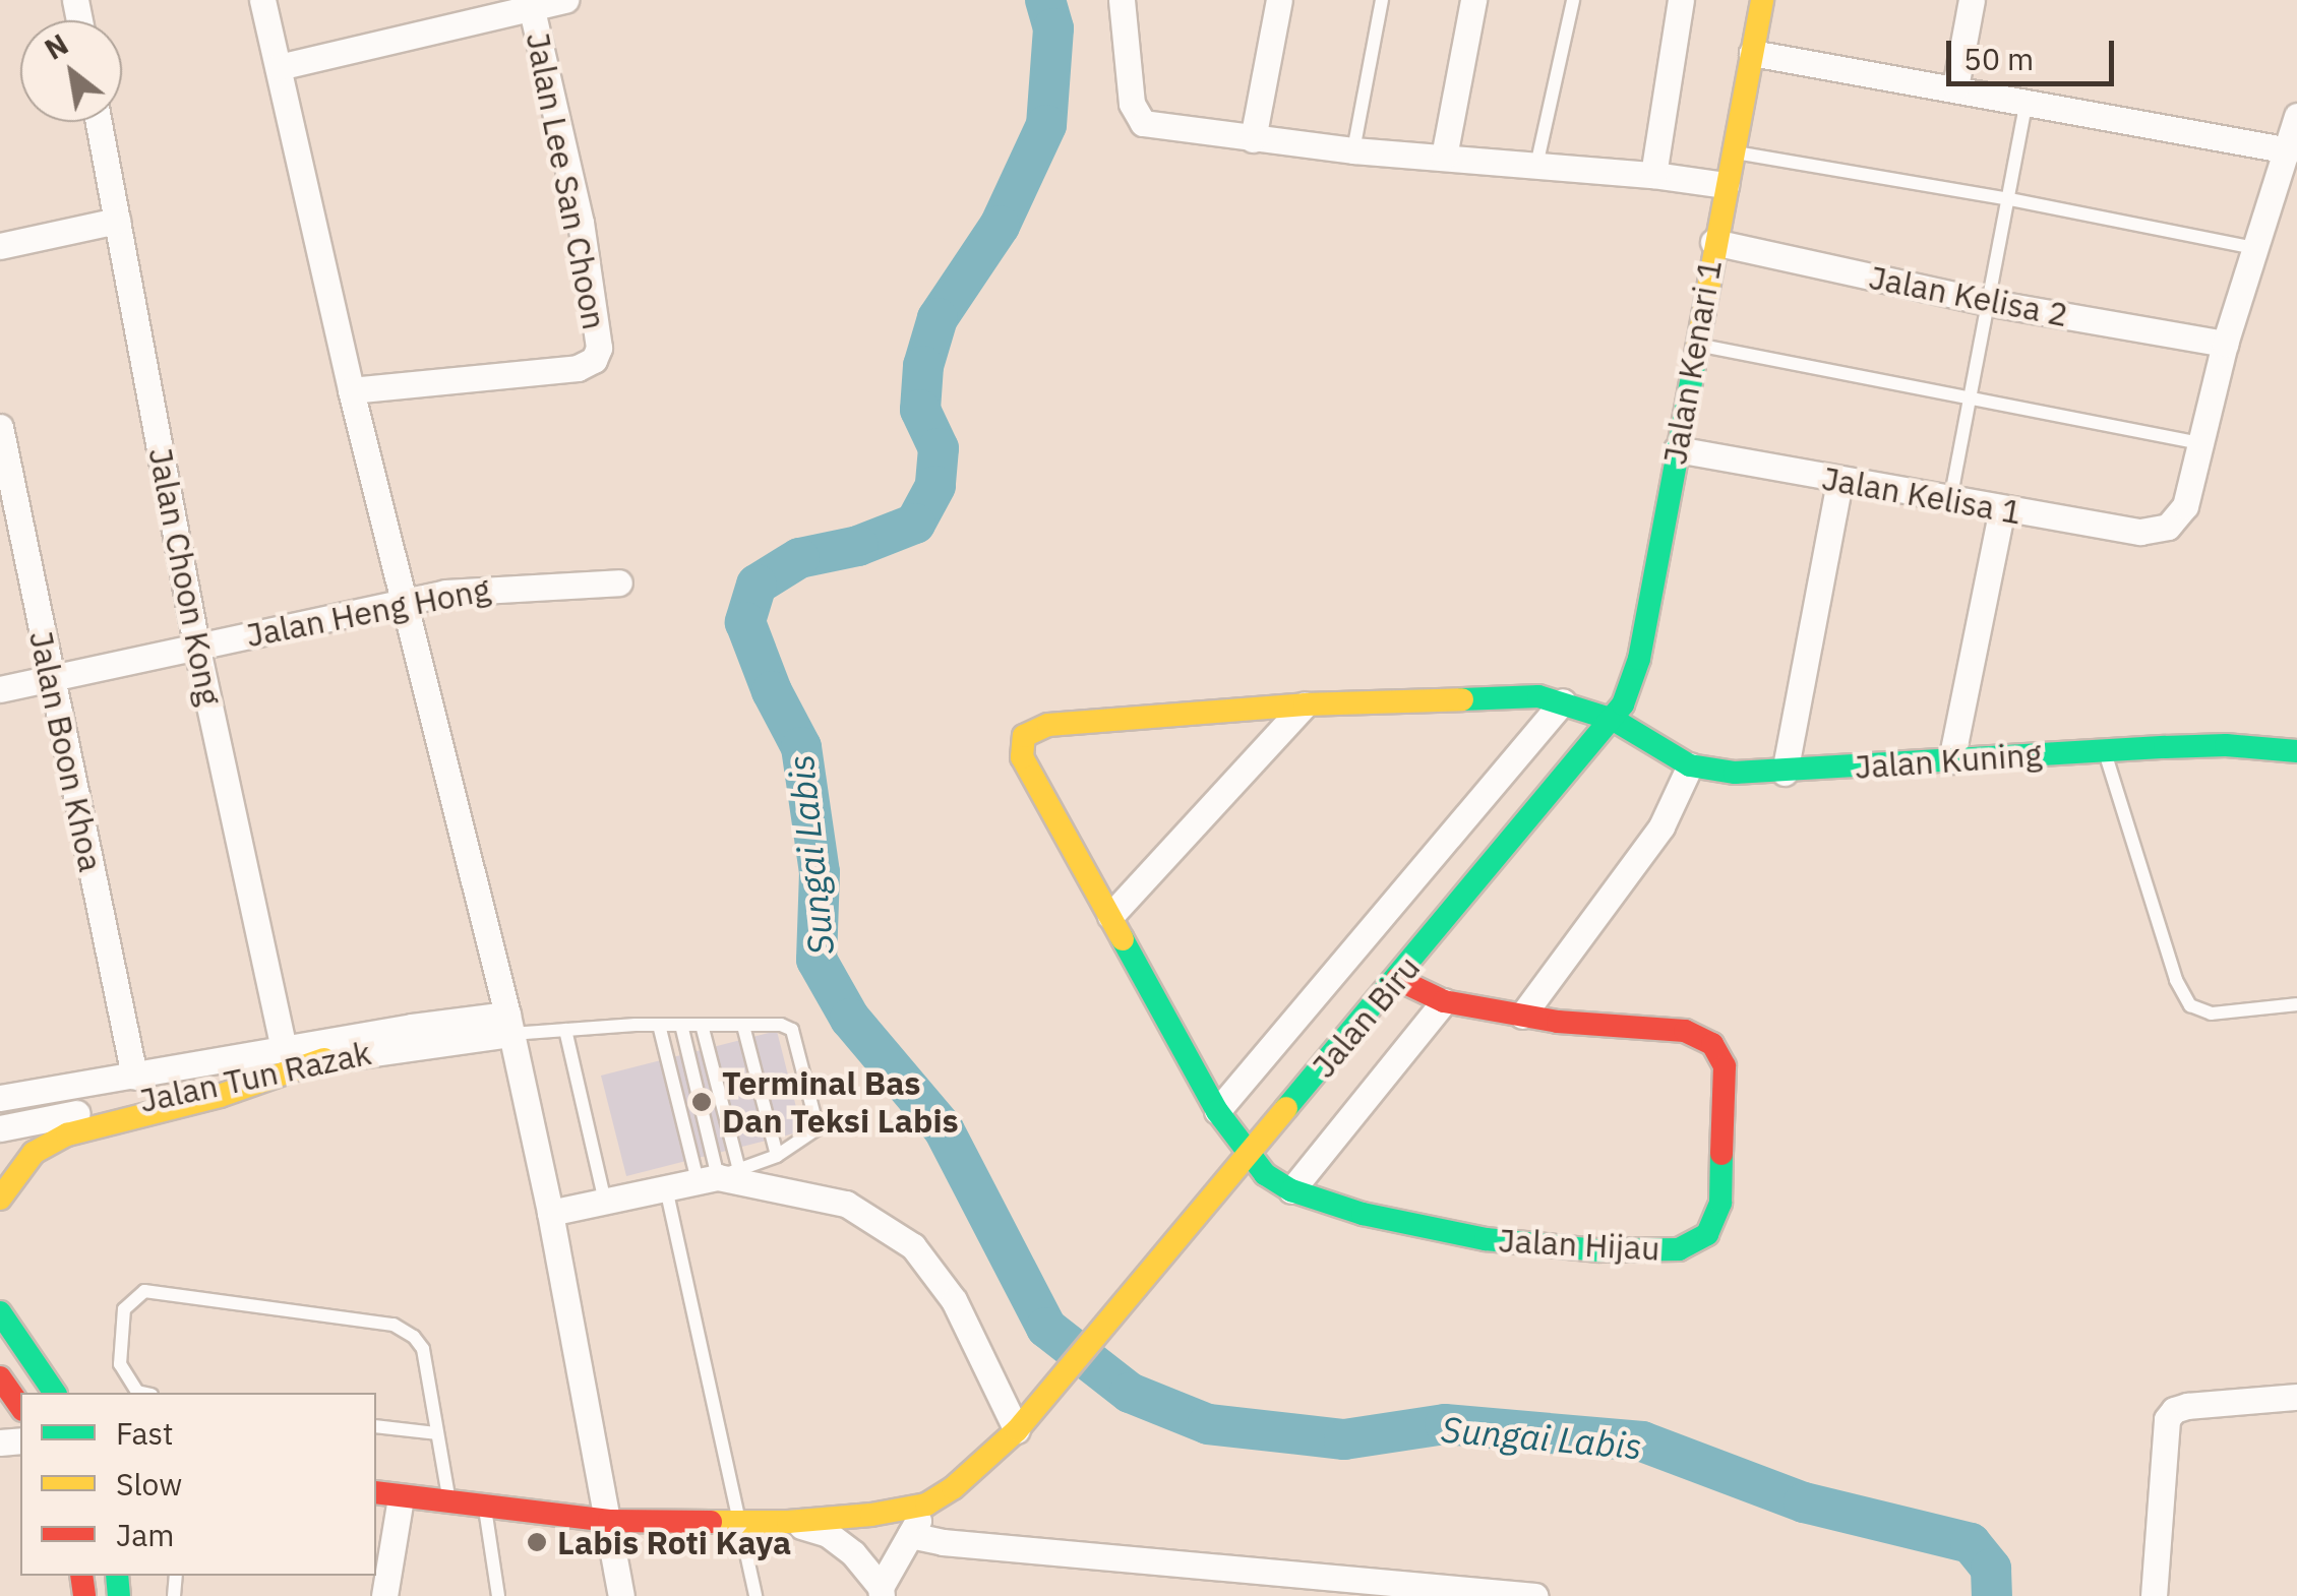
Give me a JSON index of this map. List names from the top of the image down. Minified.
{"streets":{"main road":["Jalan Kenari 1","Jalan Kuning","Jalan Biru","Jalan Hijau"],"street":["Jalan Lee San Choon","Jalan Kelisa 2","Jalan Kelisa 1","Jalan Choon Kong","Jalan Heng Hong","Jalan Boon Khoa","Jalan Tun Razak"]},"crossings":[["Jalan Kelisa 2","Jalan Kenari 1"],["Jalan Kenari 1","Jalan Kelisa 1"],["Jalan Kenari 1","Jalan Kuning"],["Jalan Kenari 1","Jalan Biru"],["Jalan Choon Kong","Jalan Heng Hong"],["Jalan Choon Kong","Jalan Tun Razak"],["Jalan Heng Hong","Jalan Boon Khoa"],["Jalan Boon Khoa","Jalan Tun Razak"],["Jalan Kuning","Jalan Biru"],["Jalan Kuning","Jalan Hijau"],["Jalan Biru","Jalan Hijau"]],"water":["Sungai Labis"],"places":["Terminal Bas Dan Teksi Labis","Labis Roti Kaya"],"legend":["Fast","Slow","Jam"],"scale_bar":"50 m","north":"top left"}
